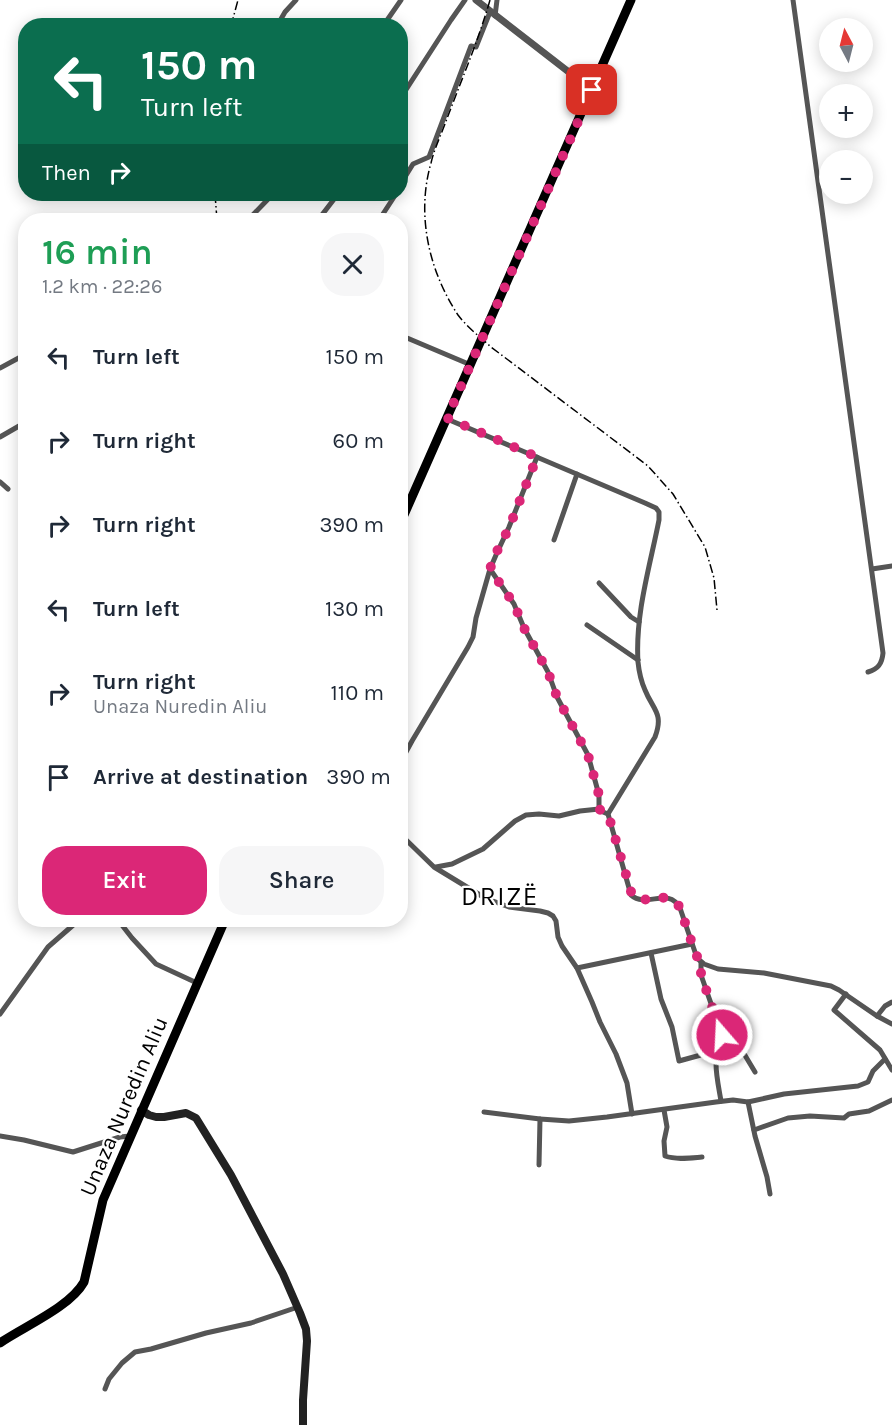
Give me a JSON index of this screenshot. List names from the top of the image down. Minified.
{"streets":{"main road":["Unaza Nuredin Aliu"]},"districts":["DRIZË"],"north":"top","page":{"map_buttons":["+","−"],"turn":["150 m","Turn left"],"then":"Then","heading":["16 min","1.2 km · 22:26"],"list":[{"name":"Turn left","value":"150 m"},{"name":"Turn right","value":"60 m"},{"name":"Turn right","value":"390 m"},{"name":"Turn left","value":"130 m"},{"name":"Turn right","note":"Unaza Nuredin Aliu","value":"110 m"},{"name":"Arrive at destination","value":"390 m"}],"buttons":["Exit","Share"]}}
